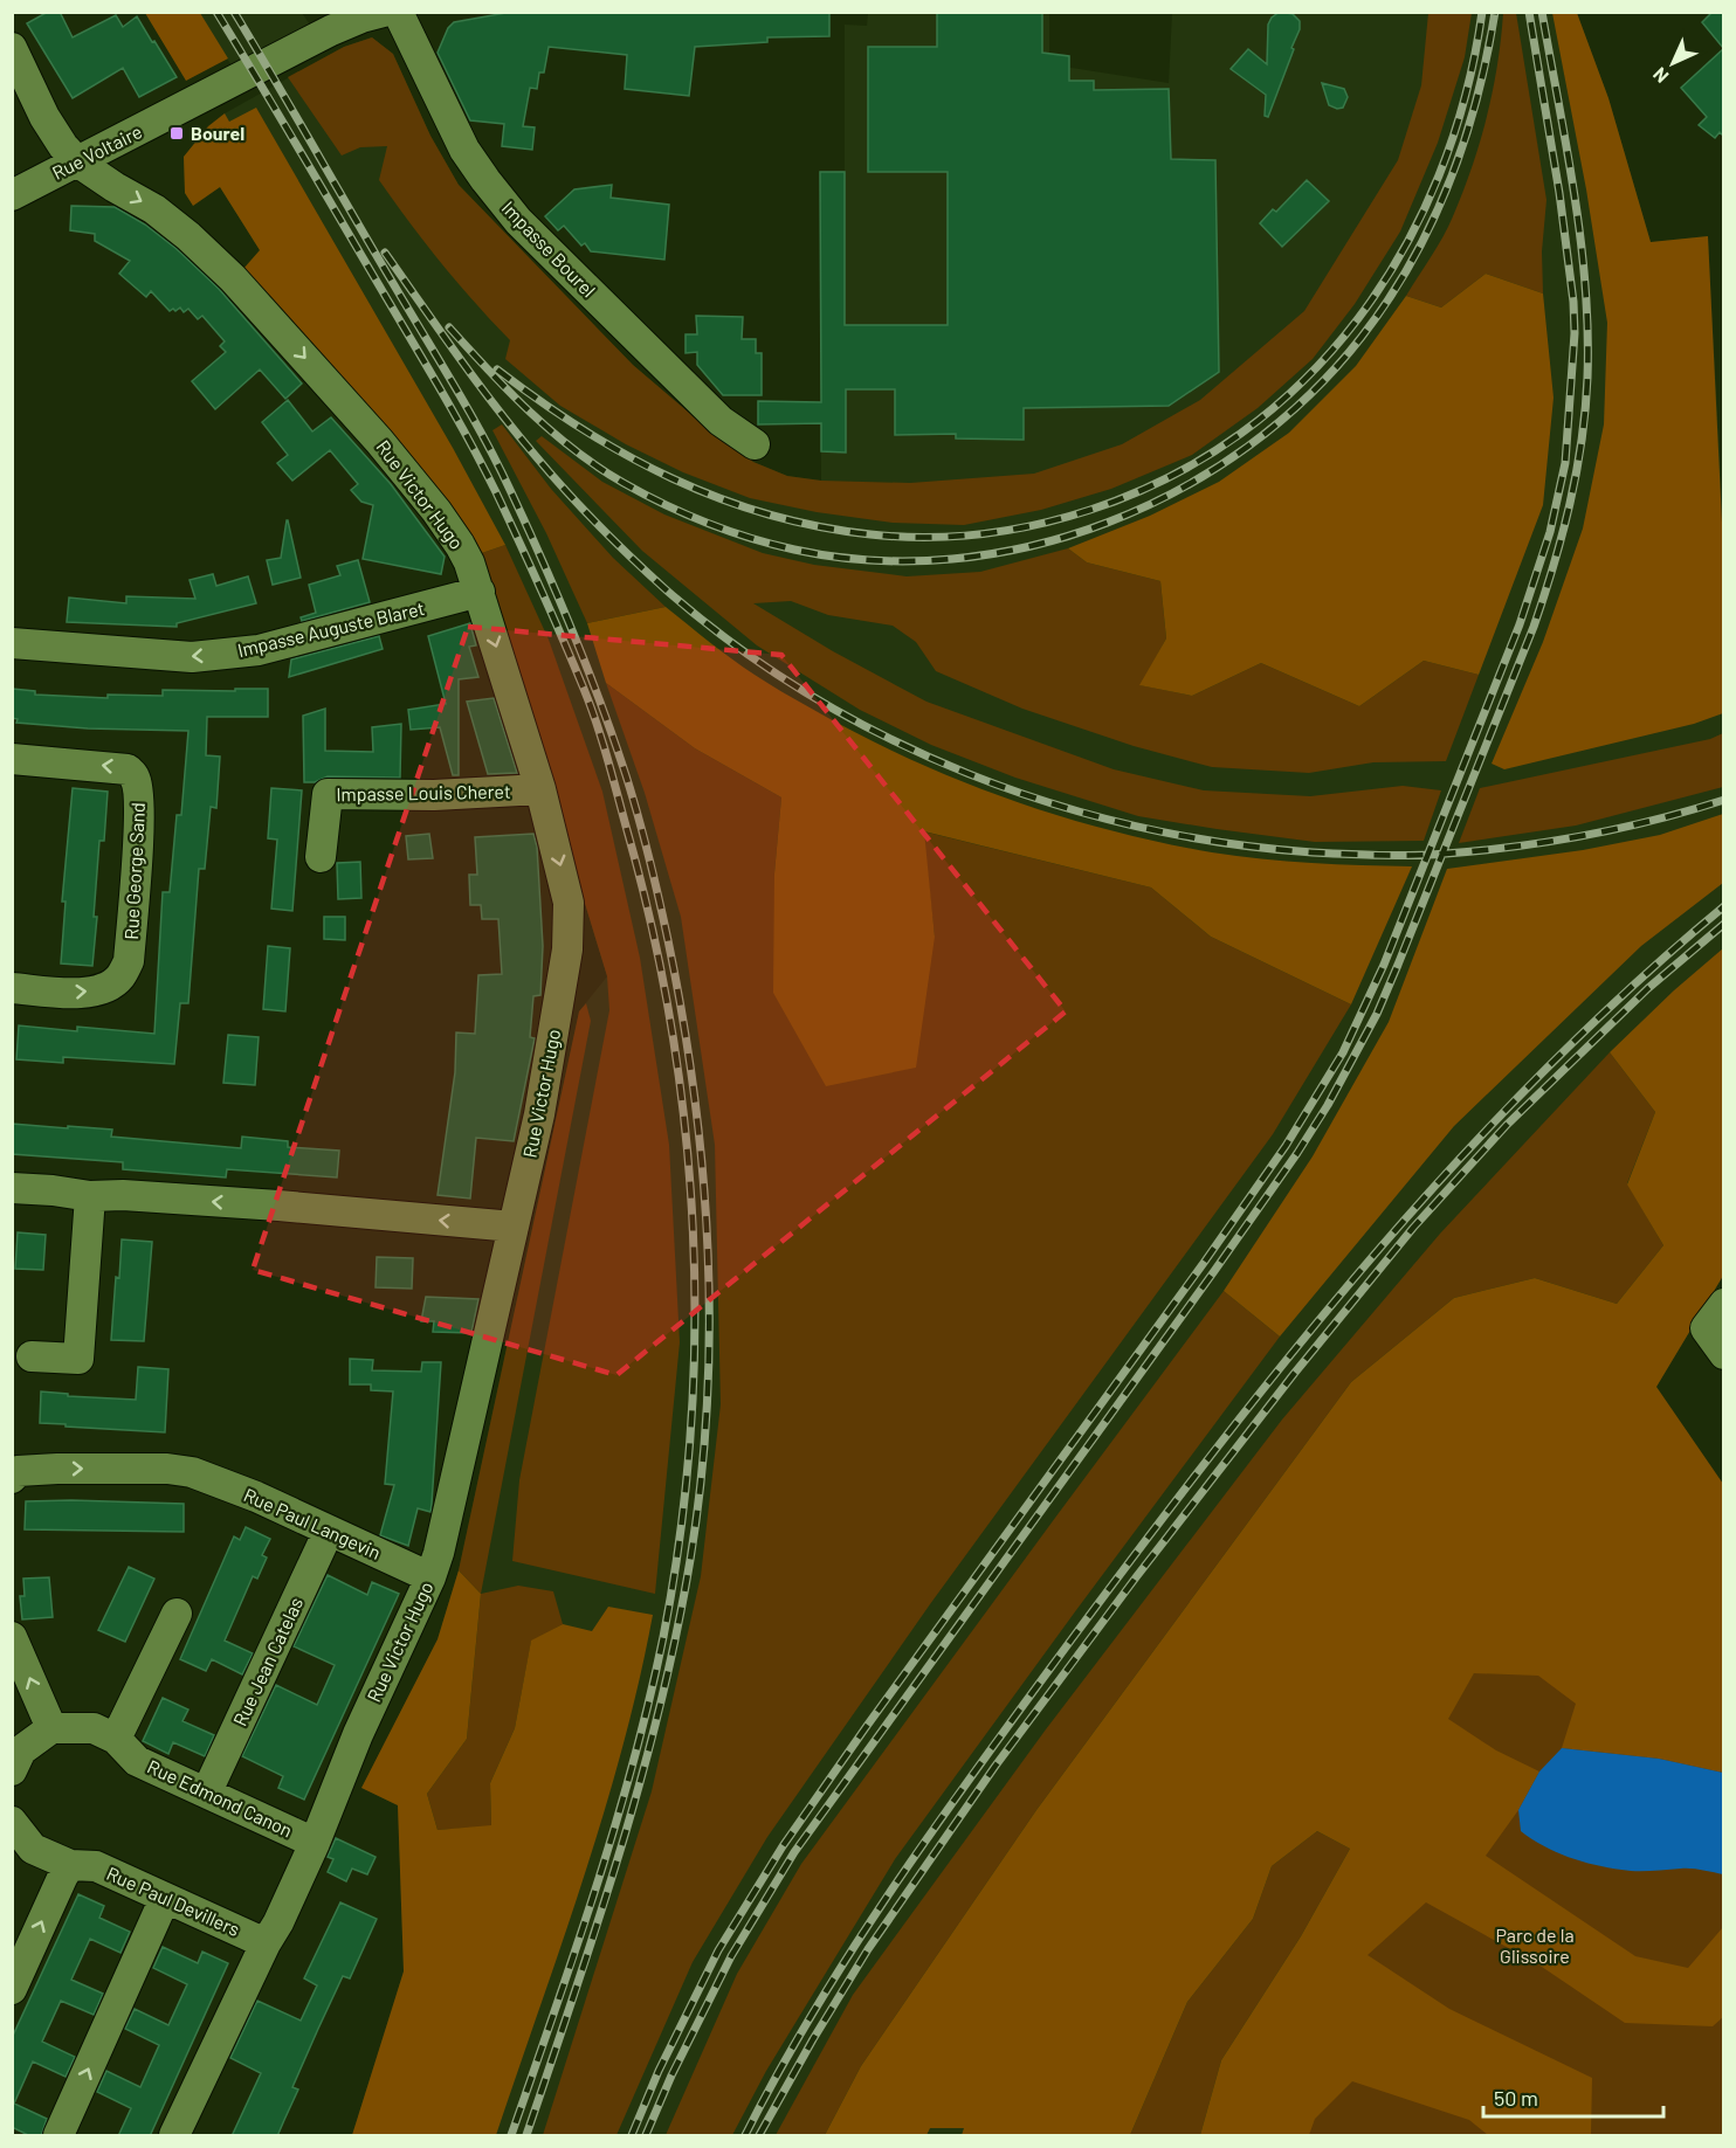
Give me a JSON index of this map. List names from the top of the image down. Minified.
{"streets":{"street":["Rue Voltaire","Impasse Bourel","Rue Victor Hugo","Impasse Auguste Blaret","Impasse Louis Cheret","Rue George Sand","Rue Paul Langevin","Rue Jean Catelas","Rue Edmond Canon","Rue Paul Devillers"]},"crossings":[["Rue Voltaire","Rue Victor Hugo"],["Rue Victor Hugo","Impasse Auguste Blaret"],["Rue Victor Hugo","Impasse Louis Cheret"],["Rue Victor Hugo","Rue Paul Langevin"],["Rue Victor Hugo","Rue Edmond Canon"],["Rue Victor Hugo","Rue Paul Devillers"],["Rue Paul Langevin","Rue Jean Catelas"],["Rue Jean Catelas","Rue Edmond Canon"]],"one_way":["Rue Victor Hugo","Impasse Auguste Blaret","Rue Paul Langevin"],"parks":["Parc de la Glissoire"],"places":{"transit":["Bourel"]},"scale_bar":"50 m","north":"bottom left"}
